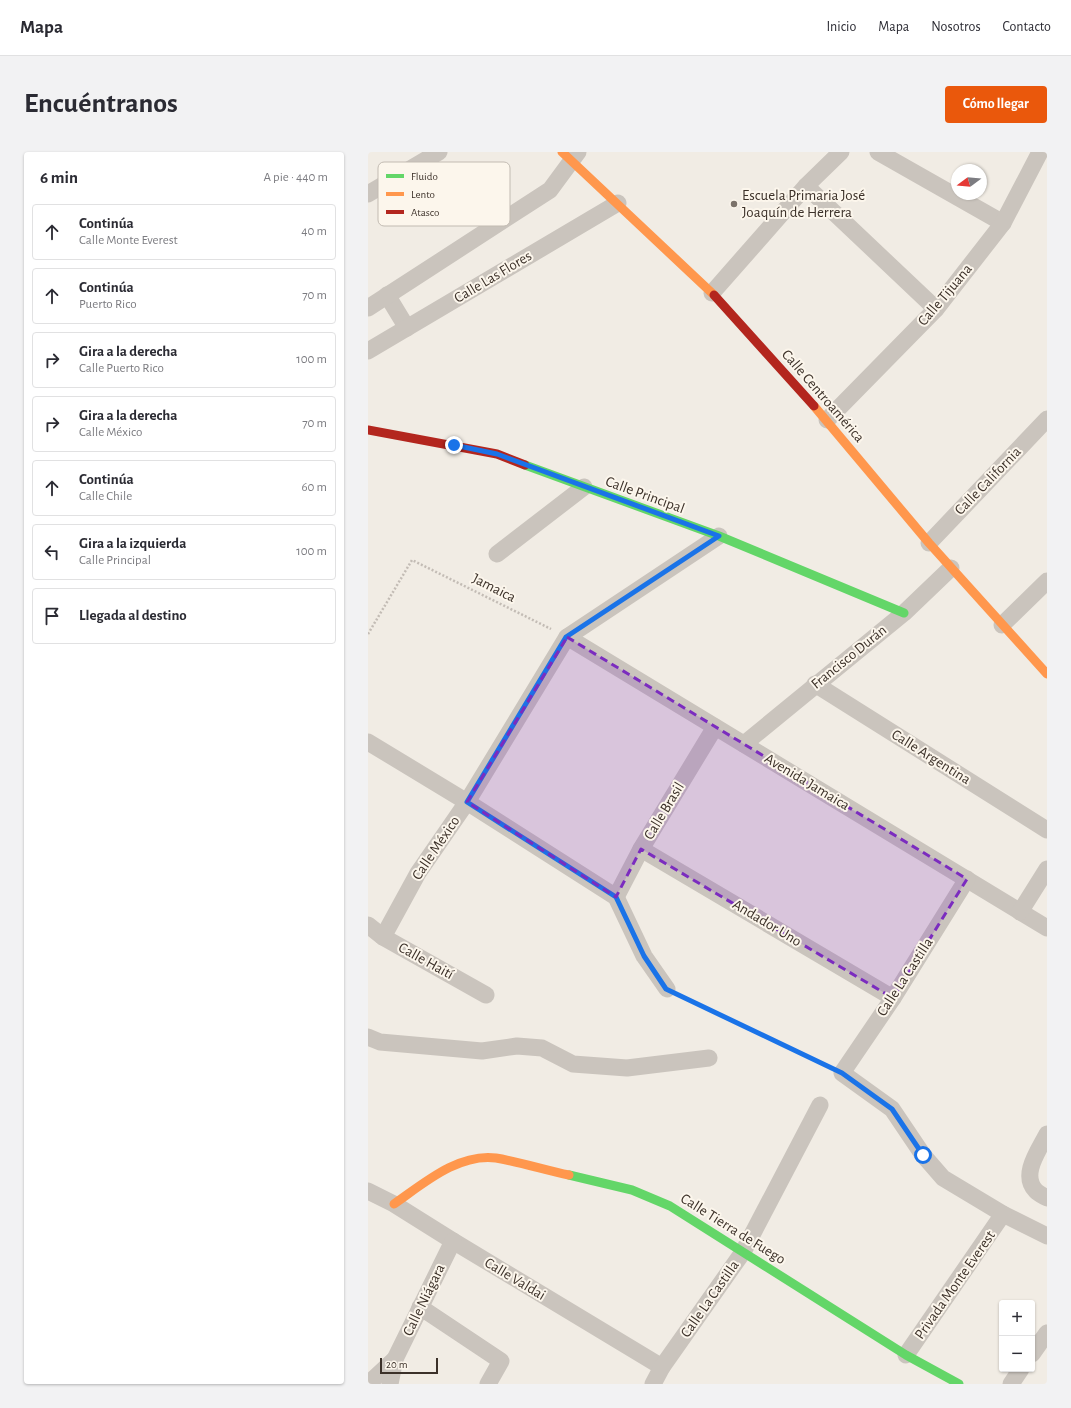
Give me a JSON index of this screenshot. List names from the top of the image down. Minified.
{"streets":{"street":["Calle Las Flores","Calle Tijuana","Calle Centroamérica","Calle California","Calle Principal","Francisco Durán","Calle Argentina","Avenida Jamaica","Calle Brasil","Calle México","Andador Uno","Calle Haití","Calle La Castilla","Calle Tierra de Fuego","Calle Valdai","Privada Monte Everest","Calle Niágara"],"path":["Jamaica"]},"crossings":[["Calle Las Flores","Calle Centroamérica"],["Calle Tijuana","Calle Centroamérica"],["Calle Centroamérica","Calle California"],["Calle Centroamérica","Francisco Durán"],["Calle Principal","Francisco Durán"],["Jamaica","Avenida Jamaica"],["Jamaica","Calle México"],["Francisco Durán","Calle Argentina"],["Francisco Durán","Avenida Jamaica"],["Avenida Jamaica","Calle Brasil"],["Avenida Jamaica","Calle México"],["Avenida Jamaica","Calle La Castilla"],["Calle Brasil","Andador Uno"],["Calle México","Calle Haití"],["Andador Uno","Calle La Castilla"],["Calle La Castilla","Calle Tierra de Fuego"],["Calle La Castilla","Calle Valdai"],["Calle Tierra de Fuego","Calle Valdai"],["Calle Tierra de Fuego","Privada Monte Everest"],["Calle Valdai","Calle Niágara"]],"places":["Escuela Primaria José Joaquín de Herrera"],"legend":["Fluido","Lento","Atasco"],"scale_bar":"20 m","north":"left","page":{"header":"Mapa","nav":["Inicio","Mapa","Nosotros","Contacto"],"buttons":"Cómo llegar","title":"Encuéntranos","heading":["6 min","A pie · 440 m"],"list":[["Continúa","Calle Monte Everest","40 m"],["Continúa","Puerto Rico","70 m"],["Gira a la derecha","Calle Puerto Rico","100 m"],["Gira a la derecha","Calle México","70 m"],["Continúa","Calle Chile","60 m"],["Gira a la izquierda","Calle Principal","100 m"],"Llegada al destino"],"map_buttons":["+","−"],"scale":"20 m"}}
